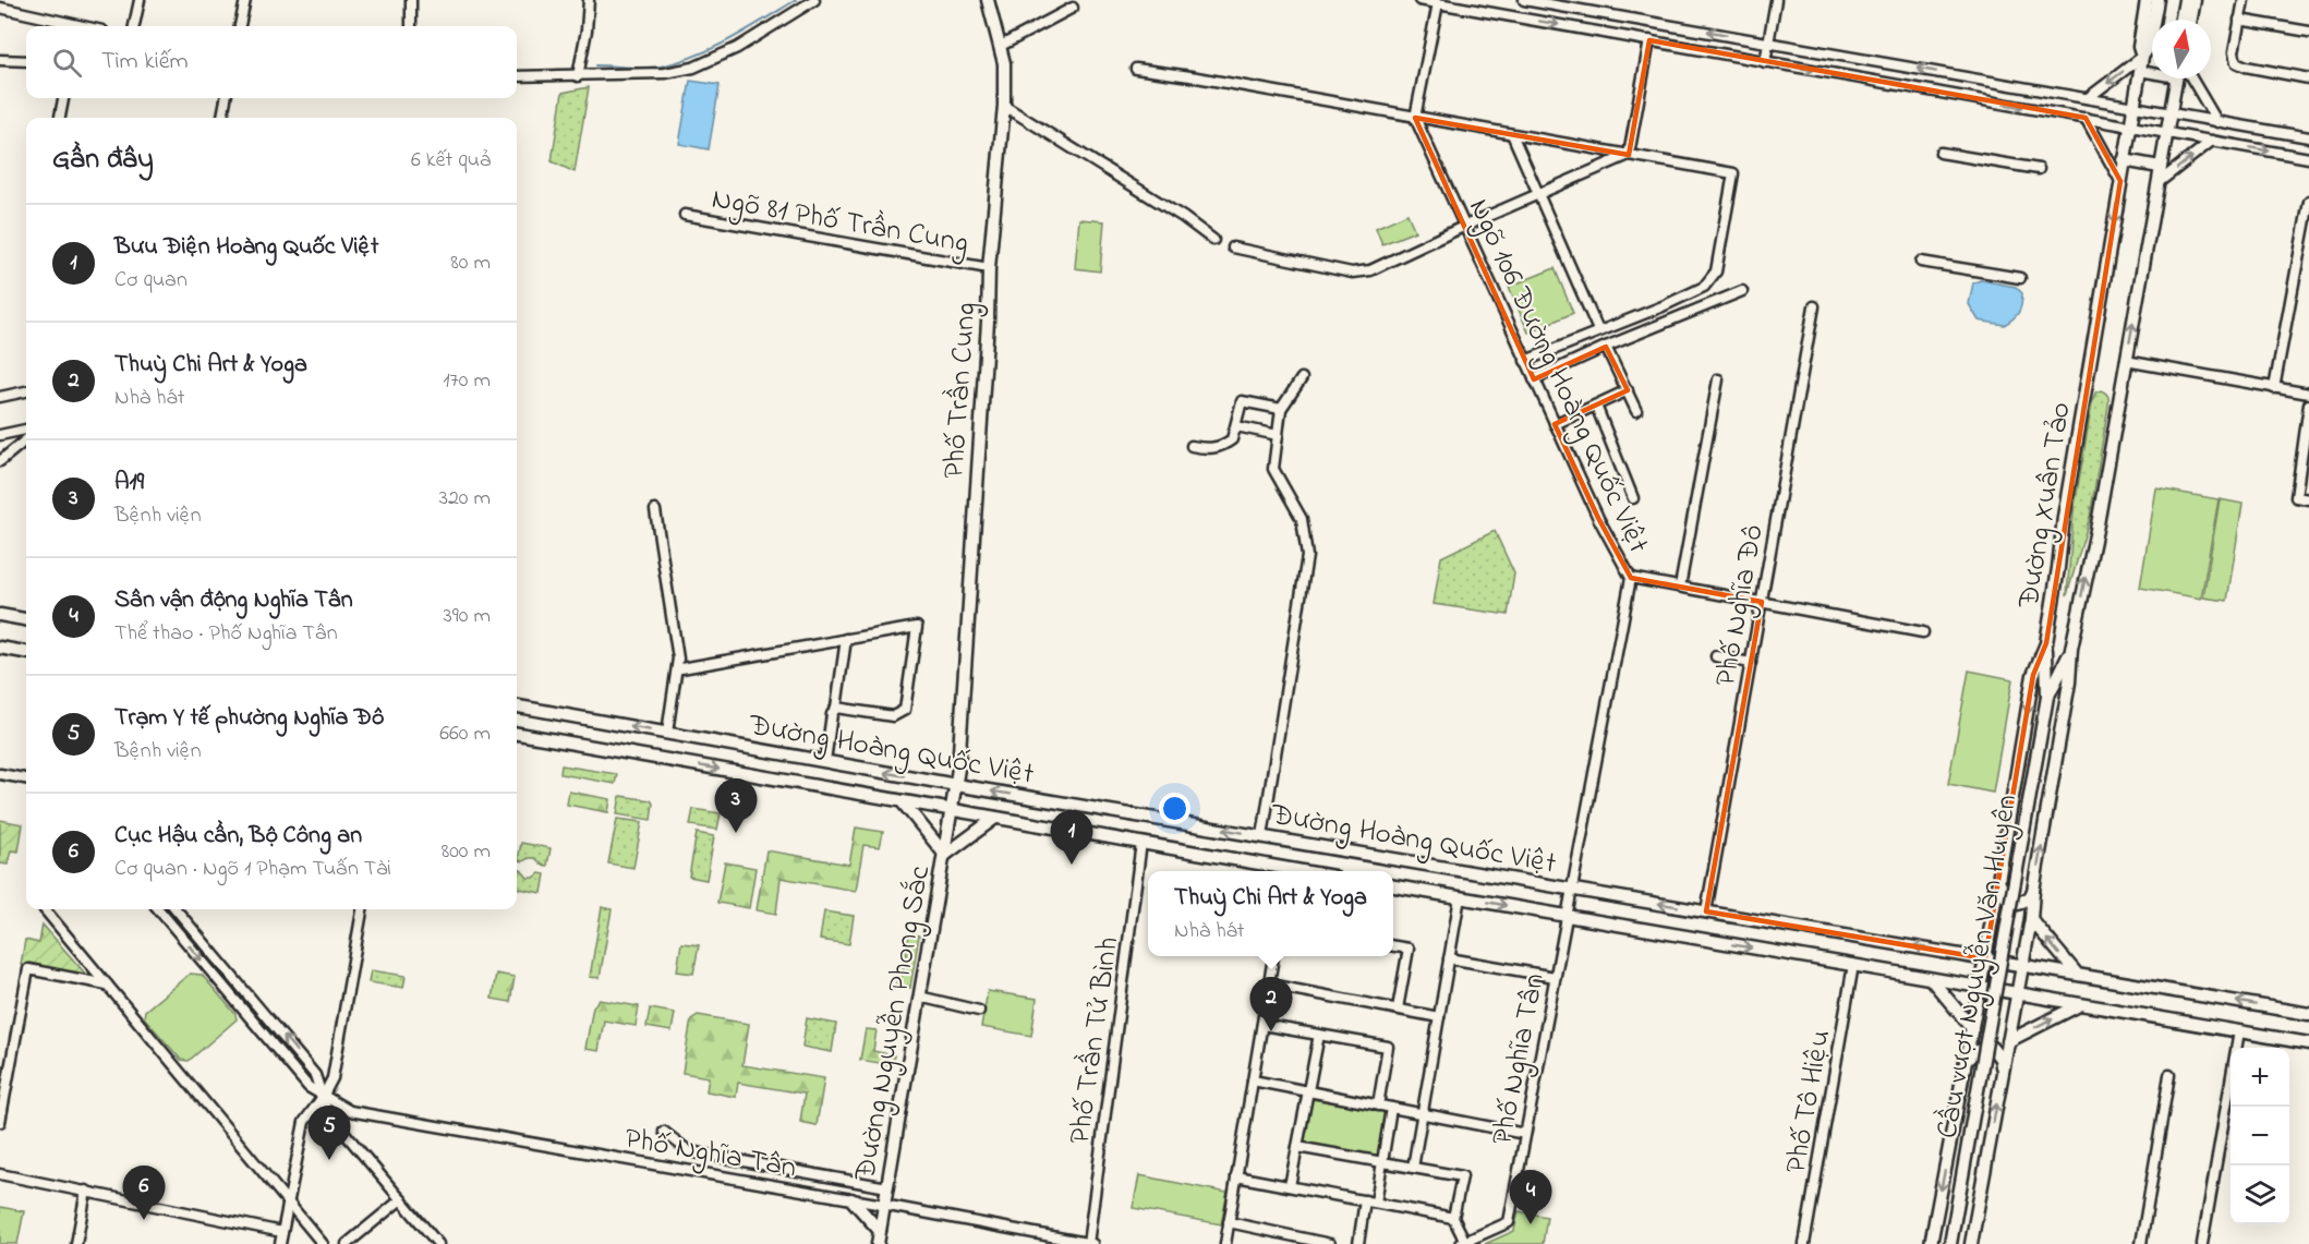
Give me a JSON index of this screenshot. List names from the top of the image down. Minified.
{"streets":{"main road":["Phố Trần Cung","Đường Xuân Tảo","Đường Hoàng Quốc Việt","Cầu vượt Nguyễn Văn Huyên","Đường Nguyễn Phong Sắc"],"street":["Ngõ 81 Phố Trần Cung","Ngõ 106 Đường Hoàng Quốc Việt","Phố Nghĩa Đô","Phố Trần Tử Bình","Phố Nghĩa Tân","Phố Tô Hiệu"]},"crossings":[["Ngõ 81 Phố Trần Cung","Phố Trần Cung"],["Ngõ 106 Đường Hoàng Quốc Việt","Đường Hoàng Quốc Việt"],["Ngõ 106 Đường Hoàng Quốc Việt","Phố Nghĩa Tân"],["Phố Trần Cung","Đường Hoàng Quốc Việt"],["Phố Trần Cung","Đường Nguyễn Phong Sắc"],["Đường Xuân Tảo","Đường Hoàng Quốc Việt"],["Đường Xuân Tảo","Cầu vượt Nguyễn Văn Huyên"],["Phố Nghĩa Đô","Đường Hoàng Quốc Việt"],["Đường Hoàng Quốc Việt","Đường Nguyễn Phong Sắc"],["Đường Hoàng Quốc Việt","Phố Trần Tử Bình"],["Đường Hoàng Quốc Việt","Phố Nghĩa Tân"],["Đường Hoàng Quốc Việt","Phố Tô Hiệu"],["Đường Nguyễn Phong Sắc","Phố Nghĩa Tân"],["Phố Trần Tử Bình","Phố Nghĩa Tân"]],"north":"top","page":{"search":"Tìm kiếm","heading":["Gần đây","6 kết quả"],"list":[{"mark":"1","name":"Bưu Điện Hoàng Quốc Việt","note":"Cơ quan","value":"80 m"},{"mark":"2","name":"Thuỳ Chi Art & Yoga","note":"Nhà hát","value":"170 m"},{"mark":"3","name":"A19","note":"Bệnh viện","value":"320 m"},{"mark":"4","name":"Sân vận động Nghĩa Tân","note":"Thể thao · Phố Nghĩa Tân","value":"390 m"},{"mark":"5","name":"Trạm Y tế phường Nghĩa Đô","note":"Bệnh viện","value":"660 m"},{"mark":"6","name":"Cục Hậu cần, Bộ Công an","note":"Cơ quan · Ngõ 1 Phạm Tuấn Tài","value":"800 m"}],"pins":["3","1","2","5","6","4"],"popup":["Thuỳ Chi Art & Yoga","Nhà hát"],"map_buttons":["+","−"]}}
